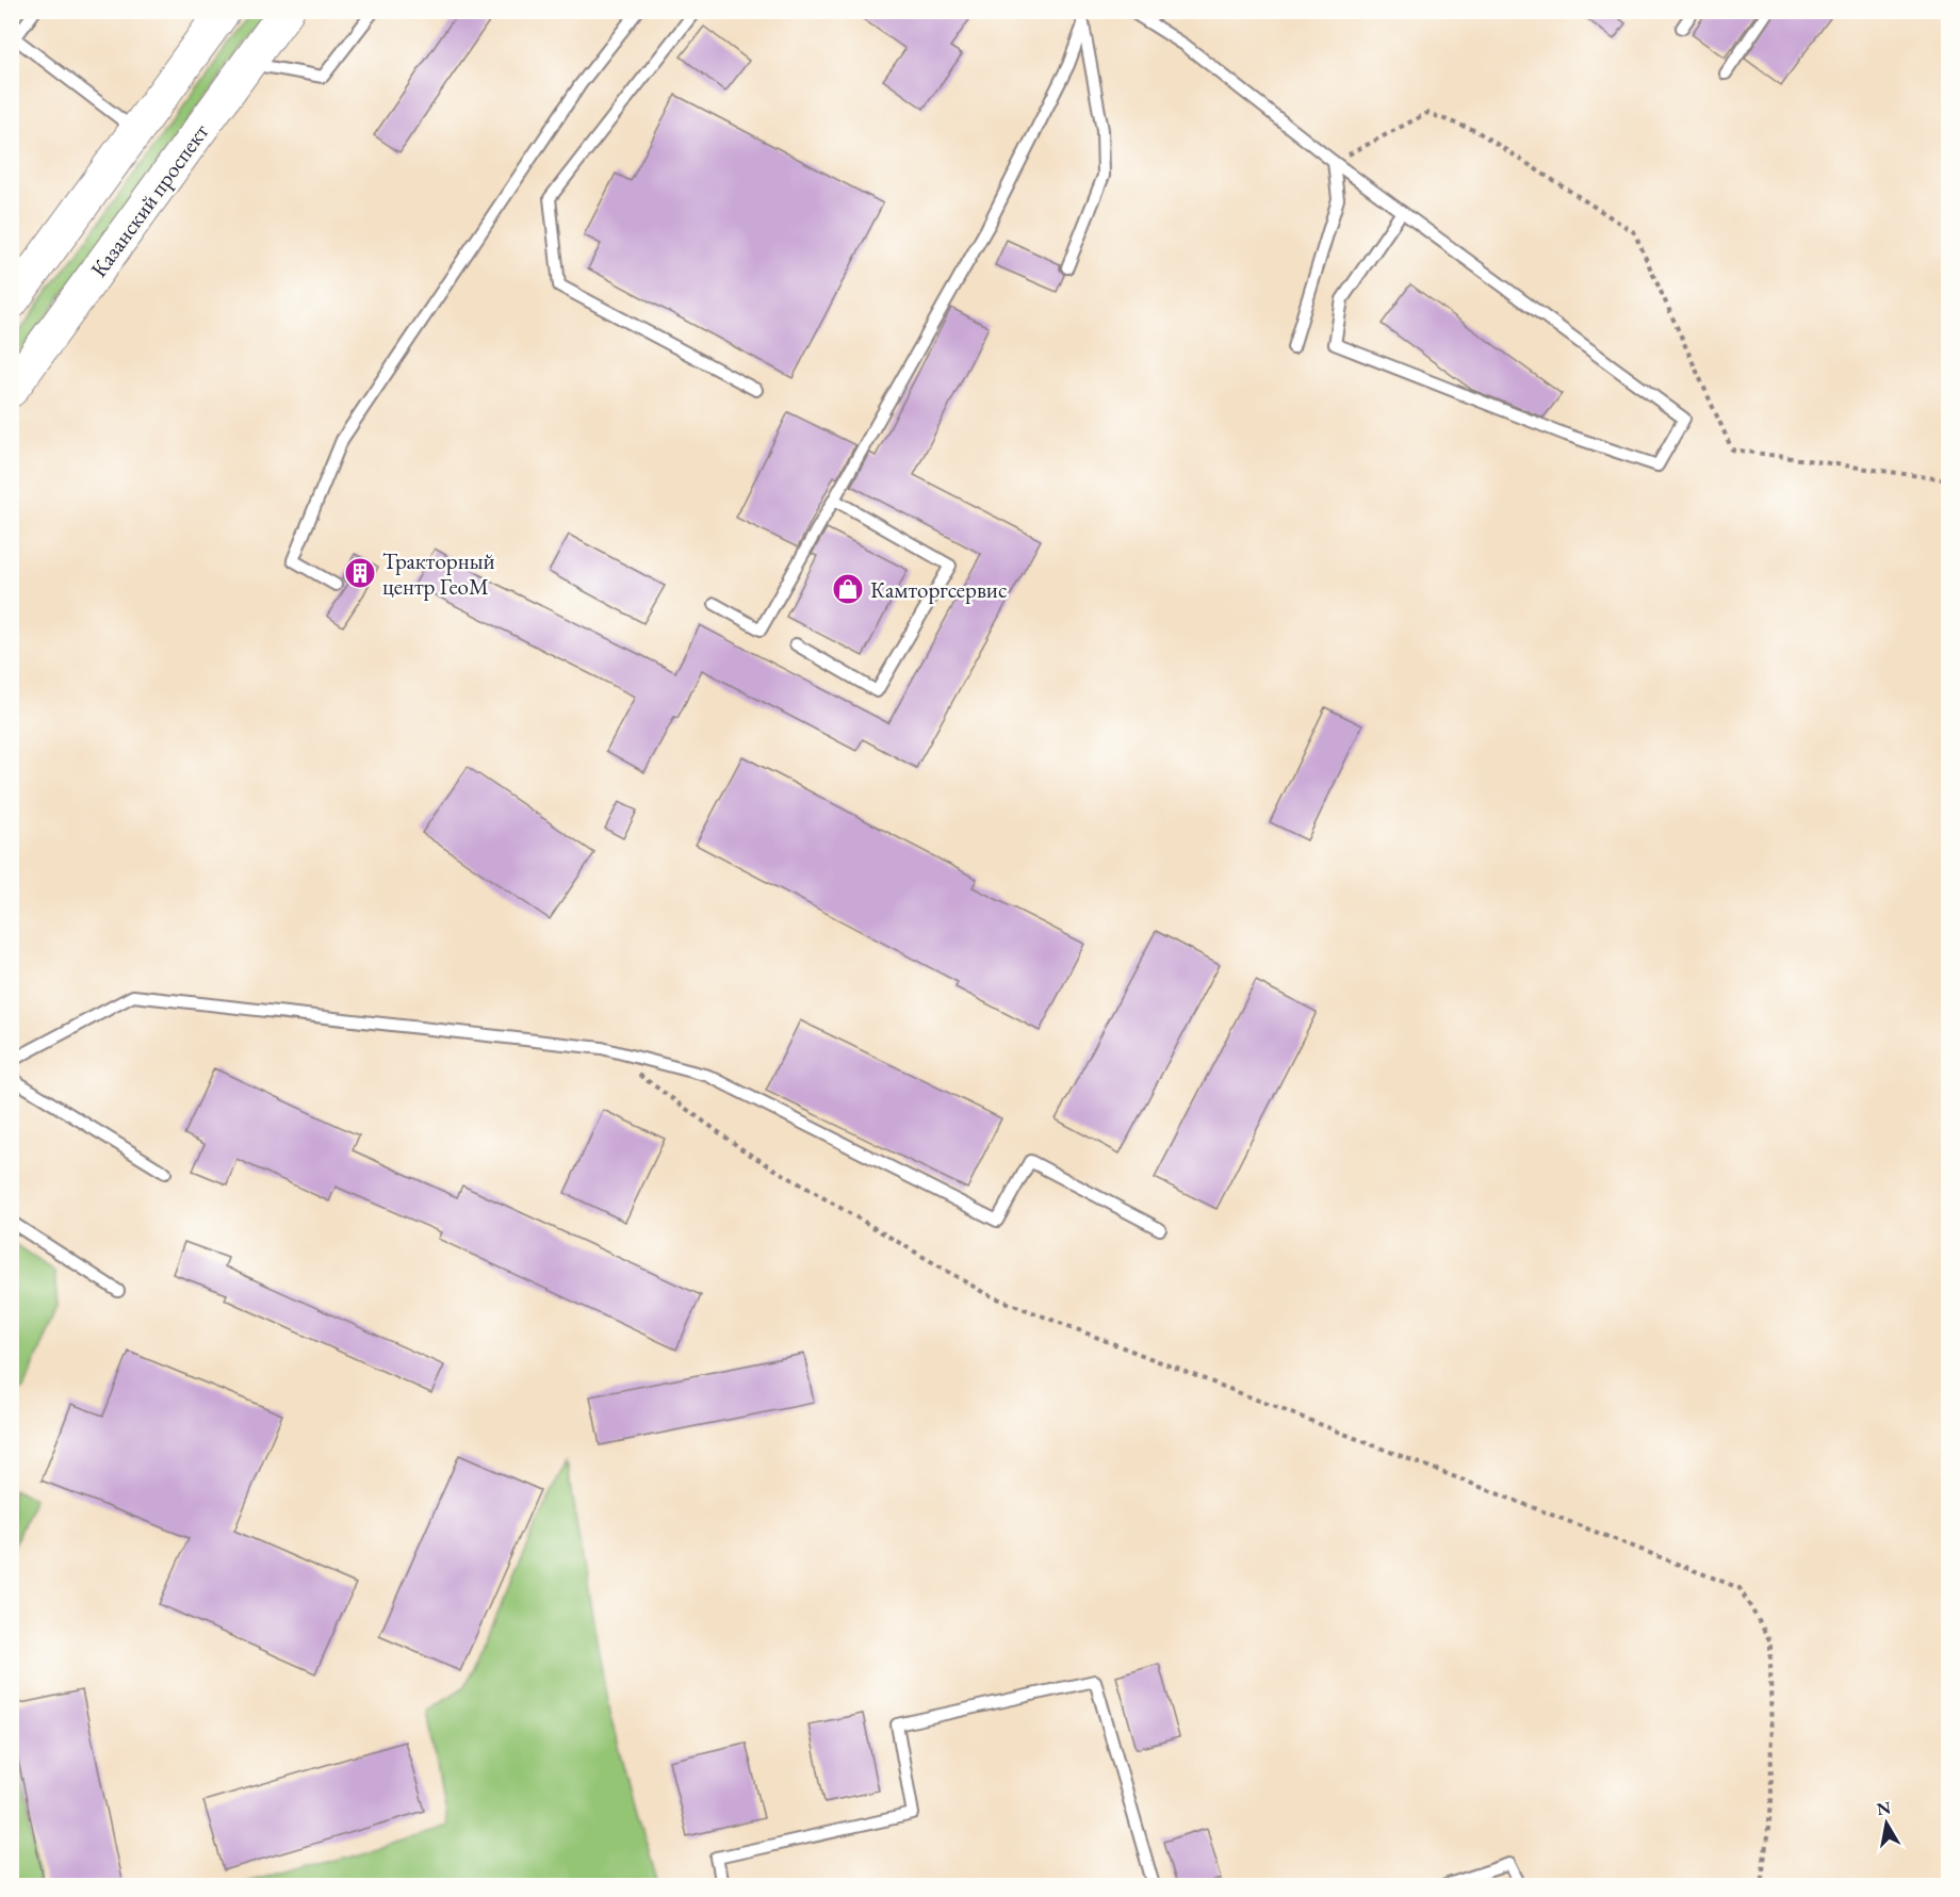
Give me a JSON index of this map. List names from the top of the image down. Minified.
{"streets":{"main road":["Казанский проспект"]},"places":{"building":["Тракторный центр ГеоМ"],"shop":["Камторгсервис"]},"north":"top"}
